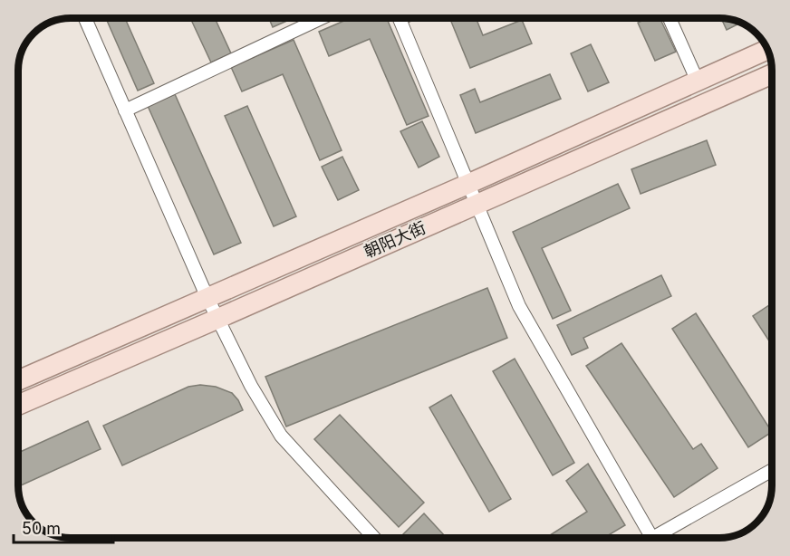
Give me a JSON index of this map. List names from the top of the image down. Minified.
{"streets":{"main road":["朝阳大街"]},"scale_bar":"50 m"}
